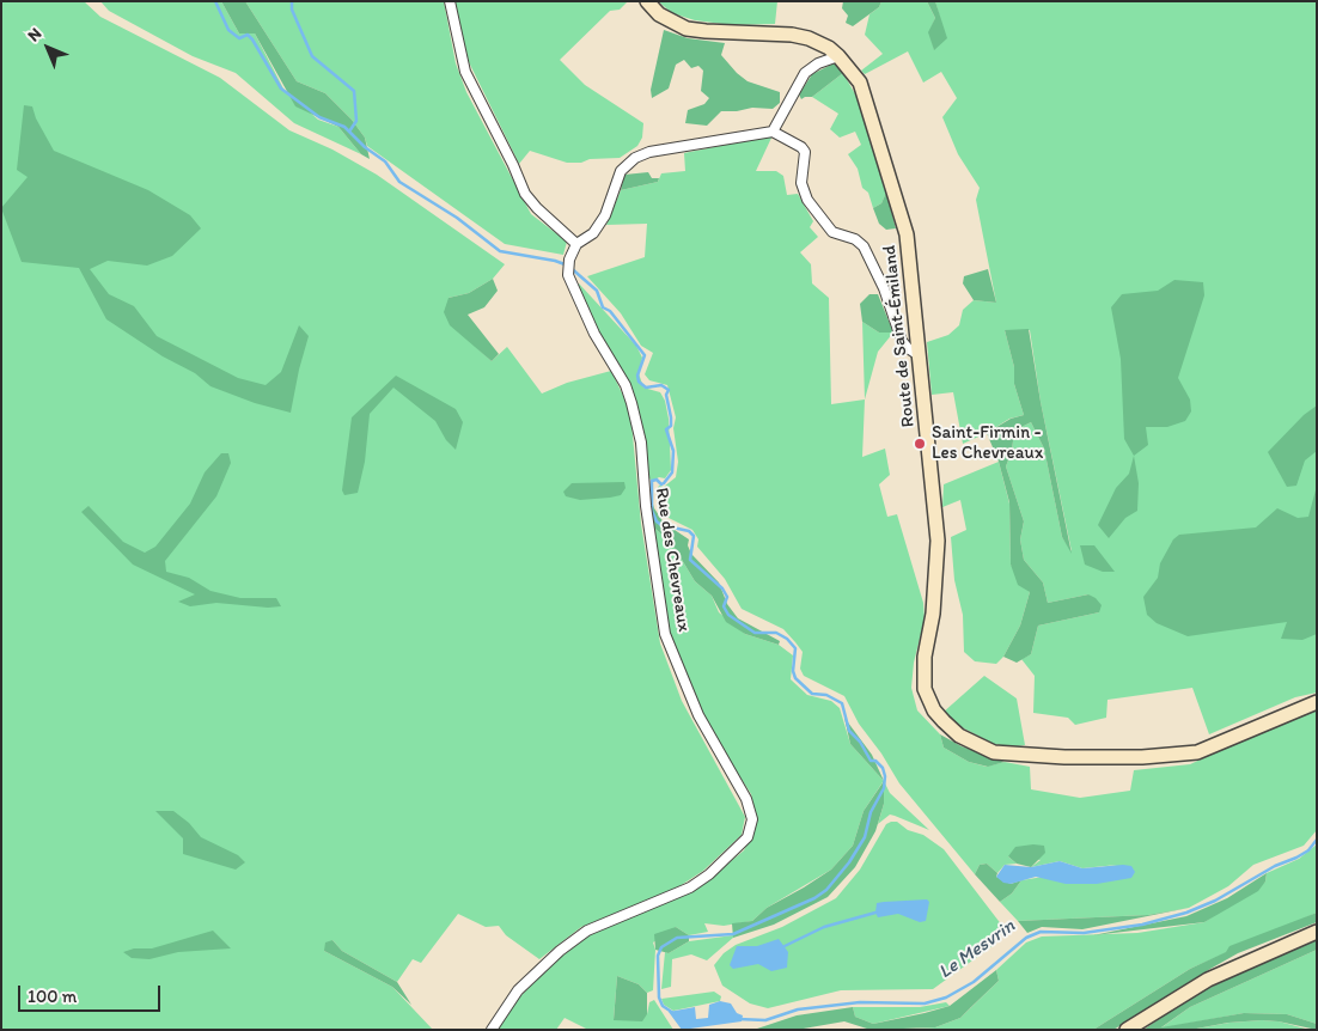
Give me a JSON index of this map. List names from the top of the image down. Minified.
{"streets":{"main road":["Route de Saint-Émiland"],"street":["Rue des Chevreaux"]},"water":["Le Mesvrin"],"places":["Saint-Firmin - Les Chevreaux"],"scale_bar":"100 m","north":"top left"}
